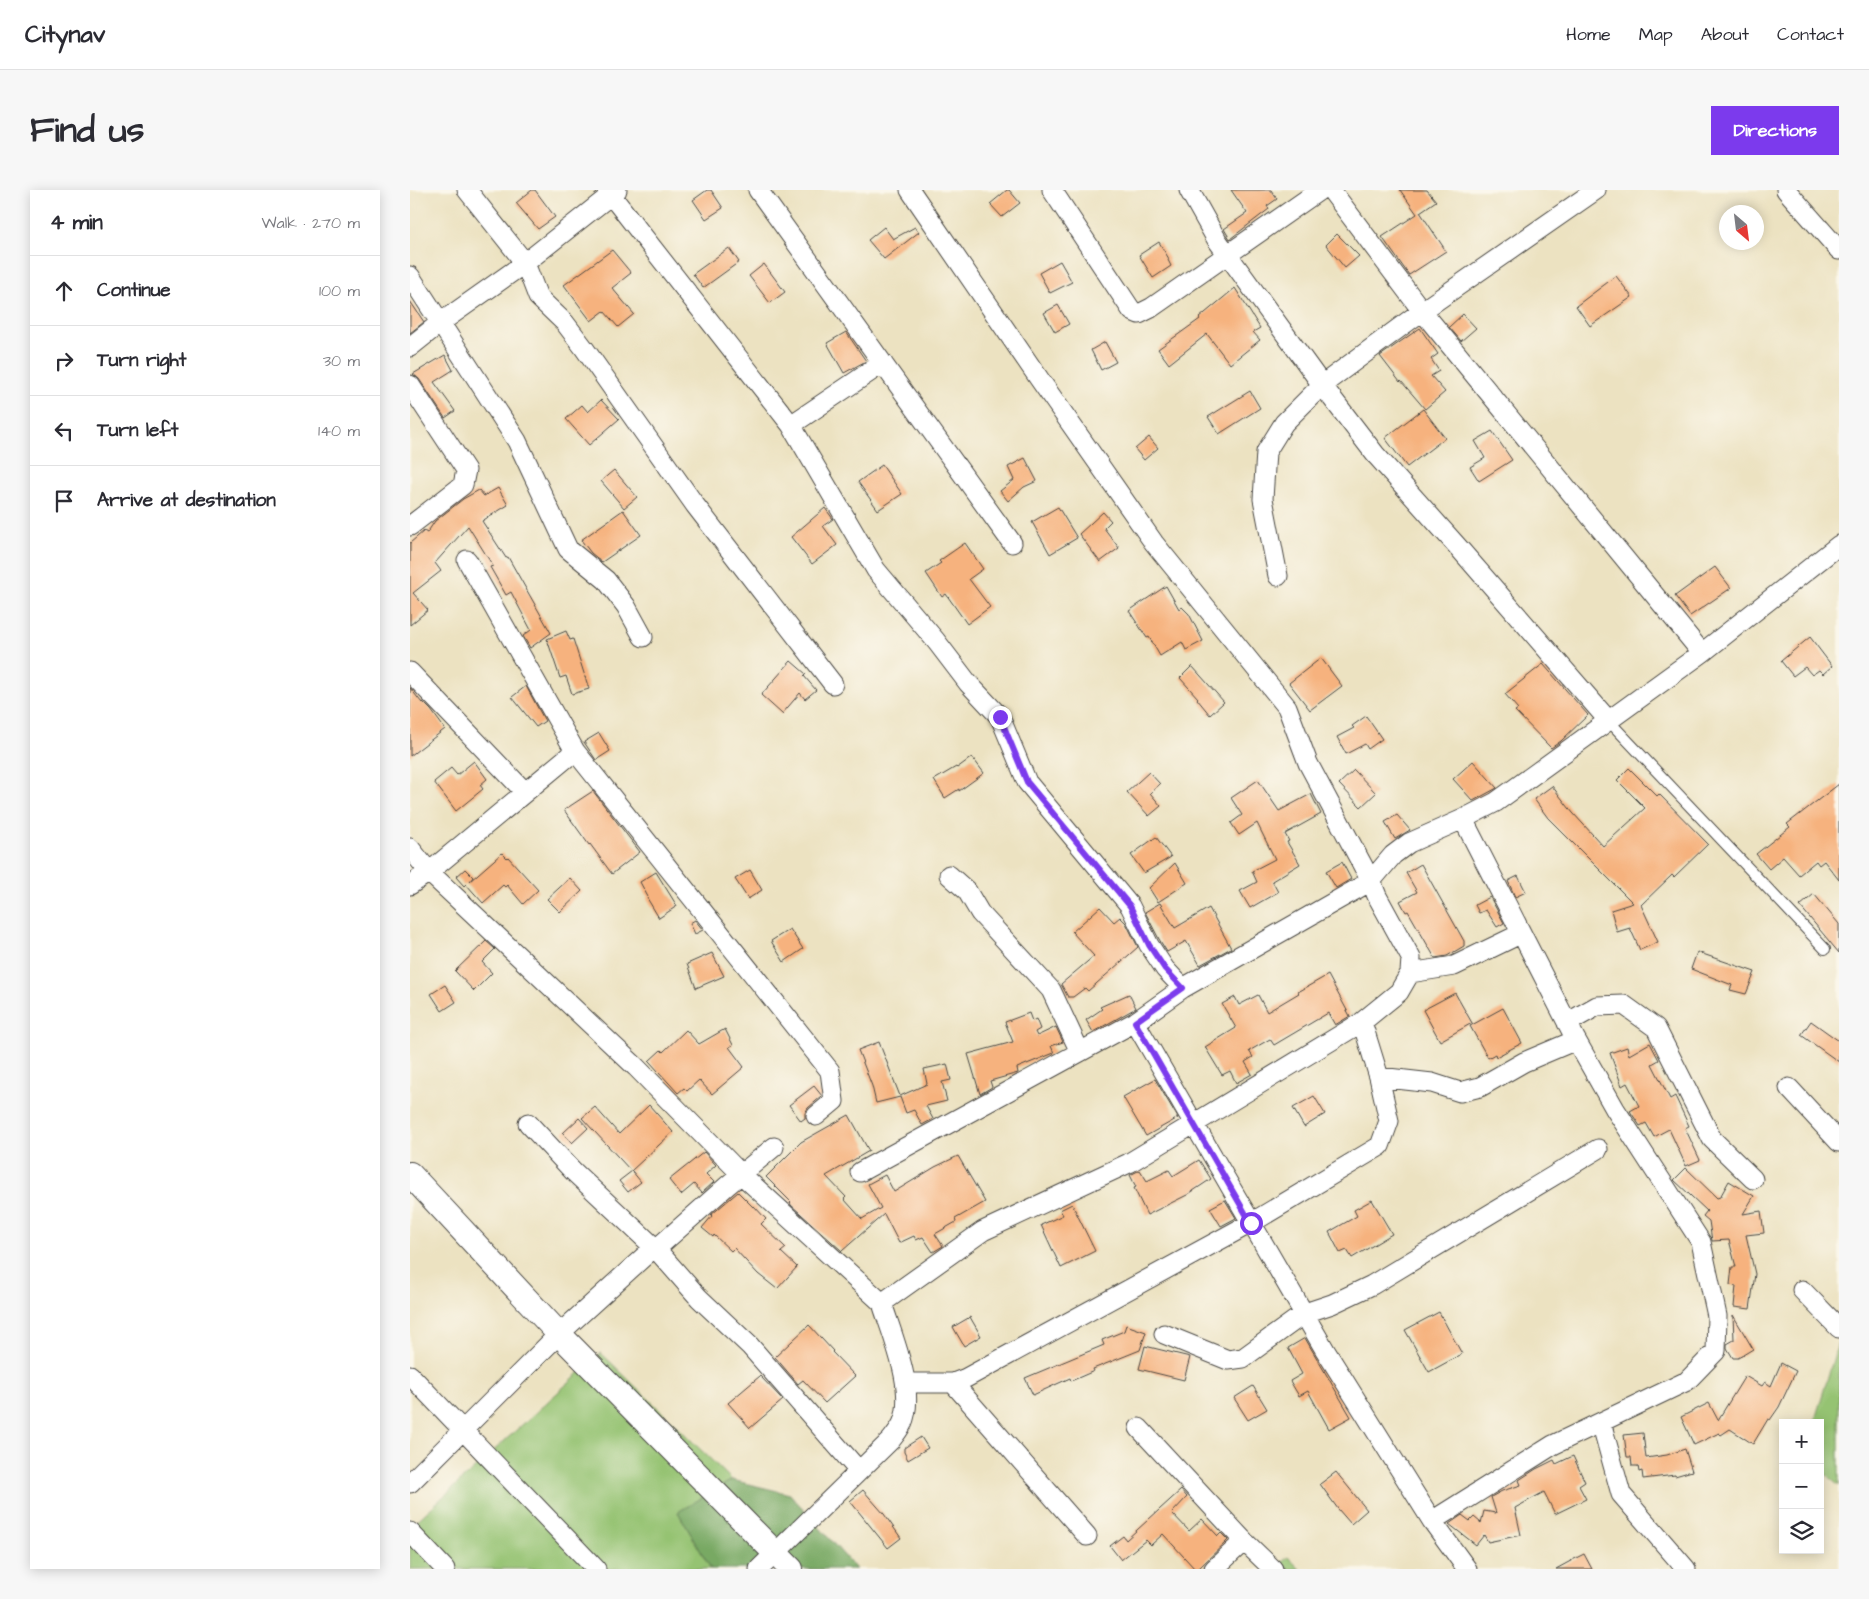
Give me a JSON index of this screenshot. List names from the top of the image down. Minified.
{"north":"bottom right","page":{"header":"Citynav","nav":["Home","Map","About","Contact"],"title":"Find us","buttons":"Directions","heading":["4 min","Walk · 270 m"],"list":[["Continue","100 m"],["Turn right","30 m"],["Turn left","140 m"],"Arrive at destination"],"map_buttons":["+","−"]}}
